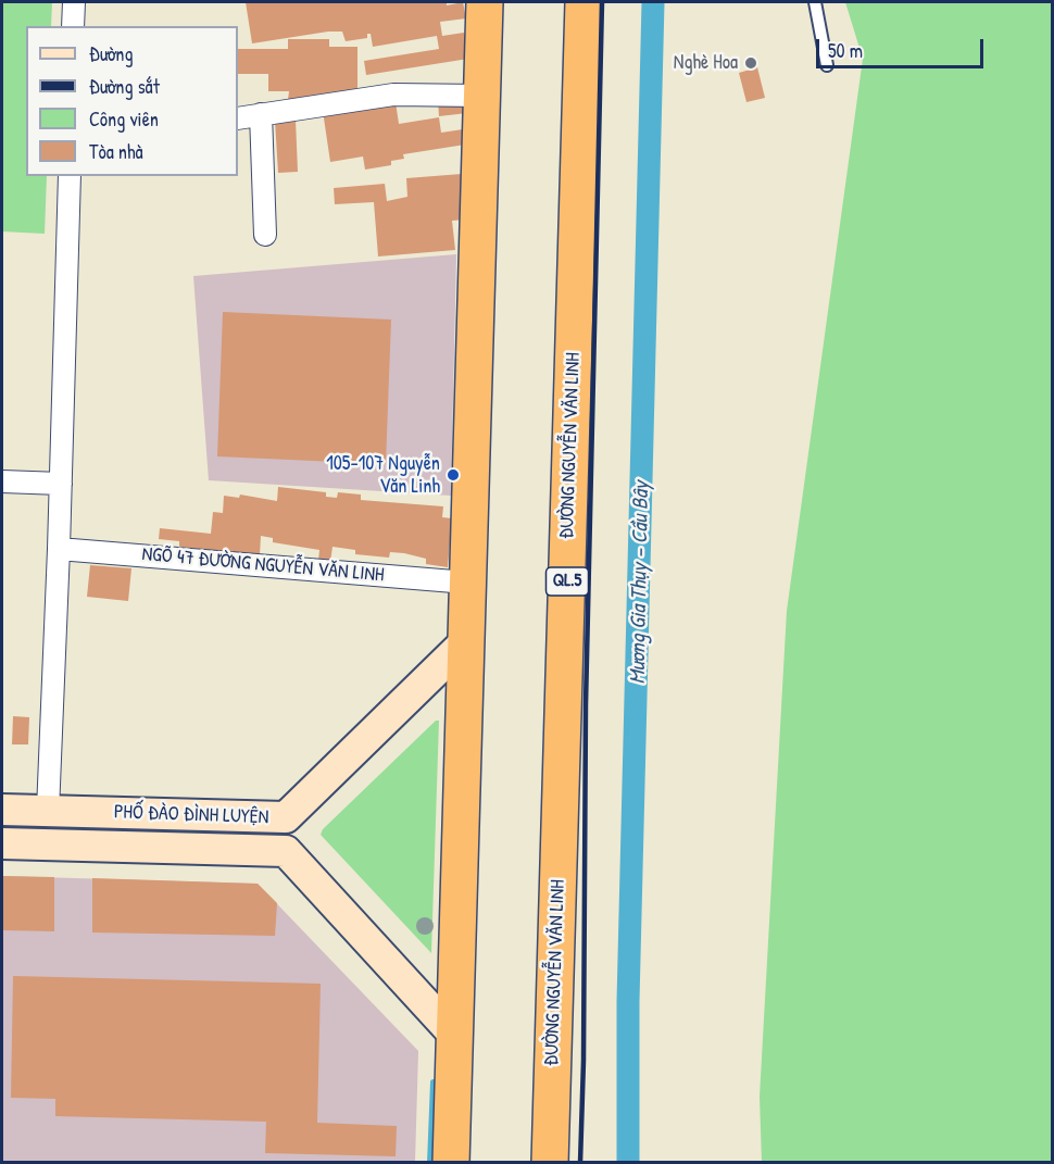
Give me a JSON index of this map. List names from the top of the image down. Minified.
{"streets":{"highway":["ĐƯỜNG NGUYỄN VĂN LINH","QL.5"],"main road":["PHỐ ĐÀO ĐÌNH LUYỆN"],"street":["NGÕ 47 ĐƯỜNG NGUYỄN VĂN LINH"]},"water":["Mương Gia Thụy – Cầu Bây"],"places":["Nghè Hoa","105-107 Nguyễn Văn Linh"],"legend":["Đường","Đường sắt","Công viên","Tòa nhà"],"scale_bar":"50 m"}
